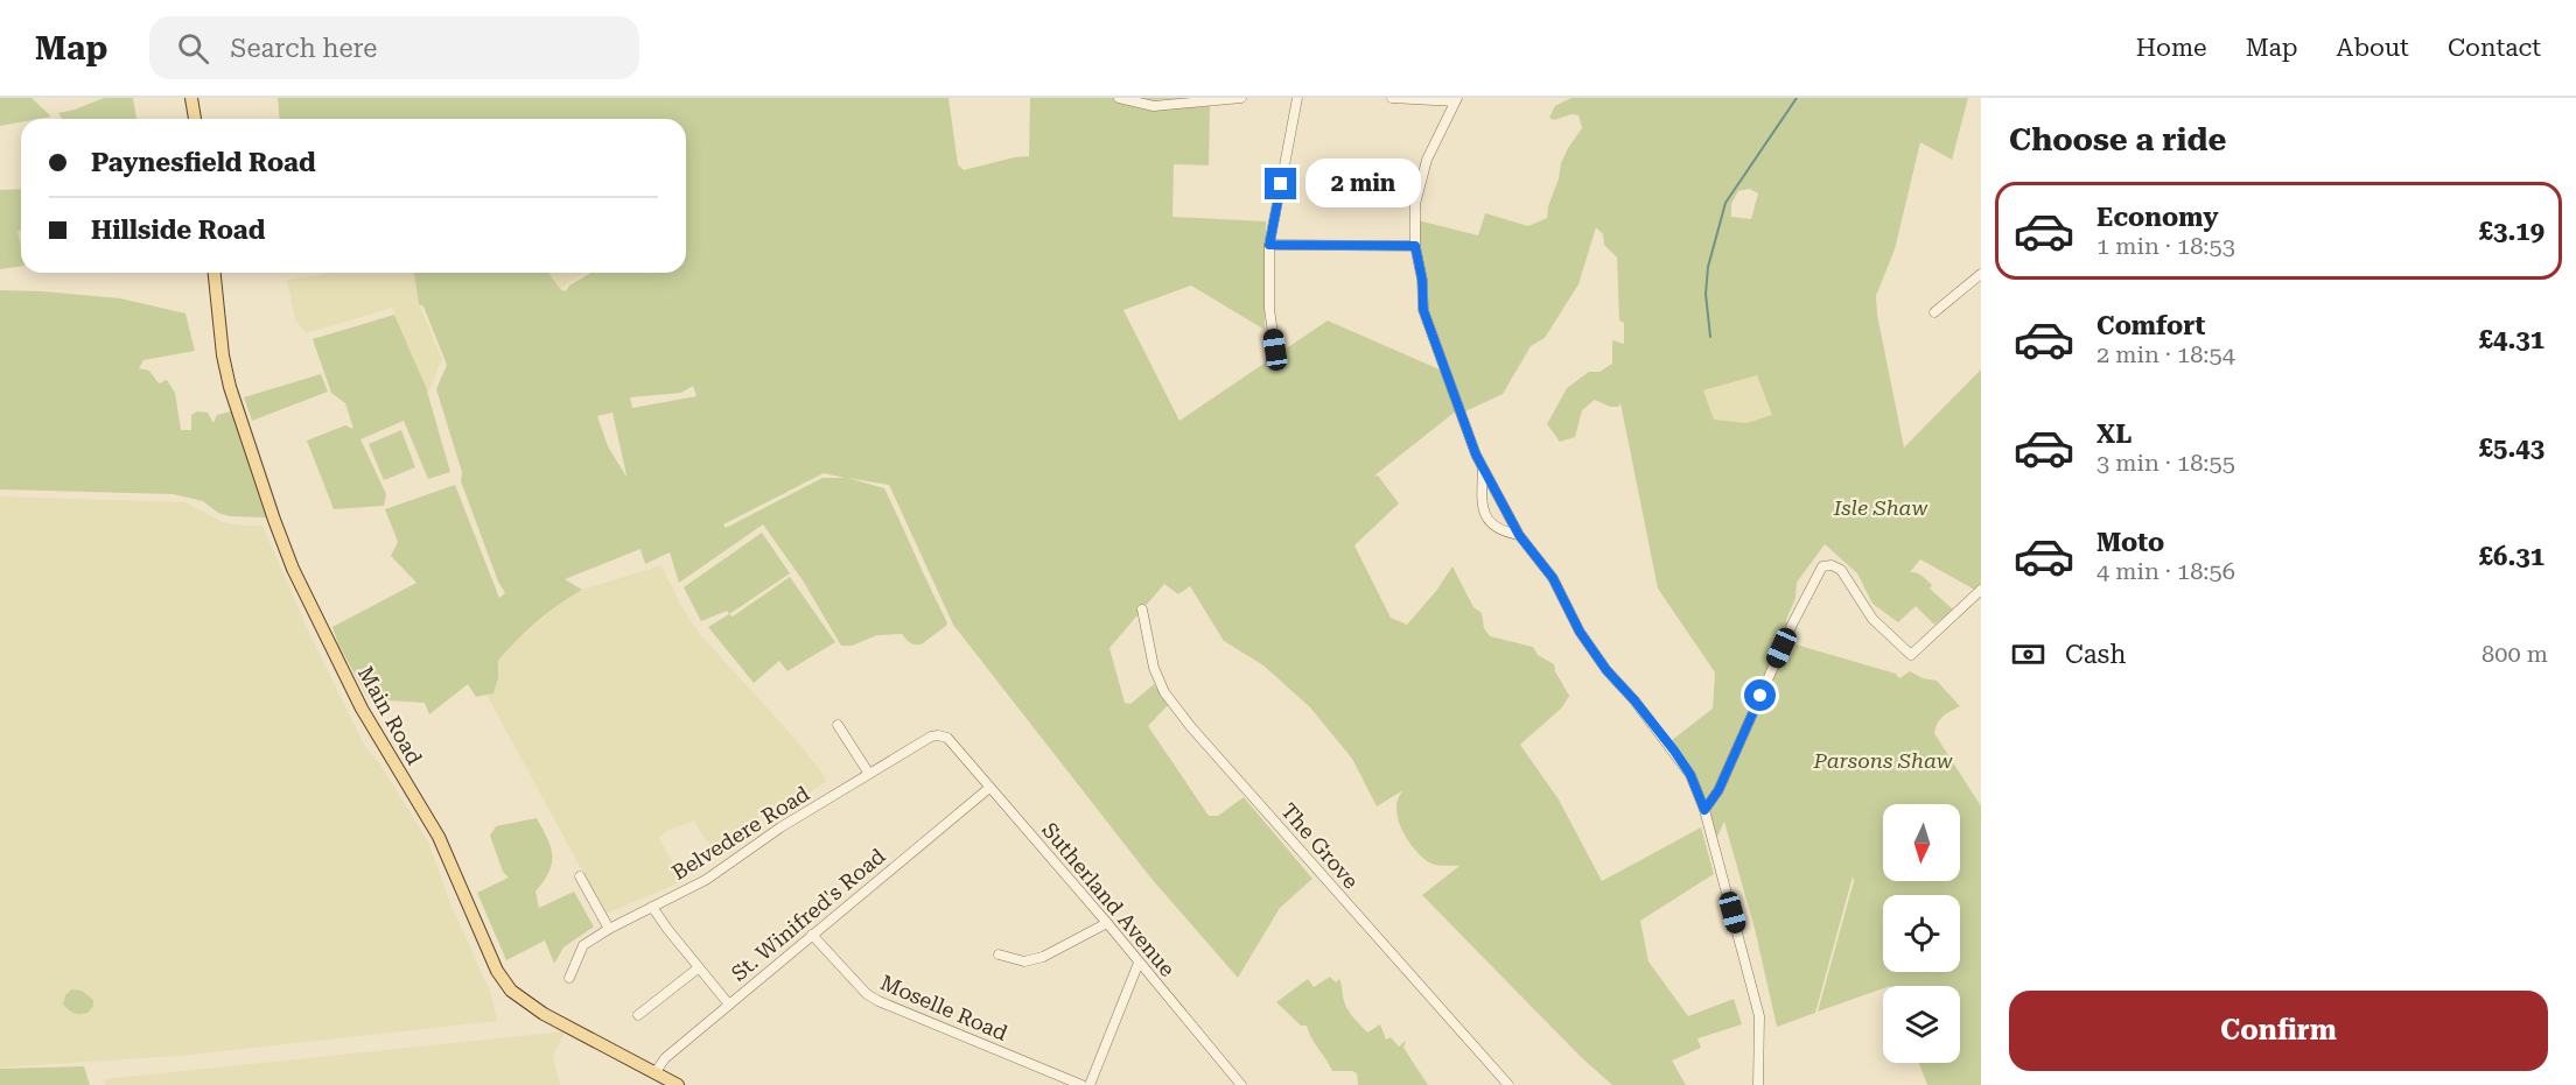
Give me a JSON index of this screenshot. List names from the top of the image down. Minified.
{"streets":{"main road":["Main Road"],"street":["Belvedere Road","The Grove","Sutherland Avenue","St. Winifred's Road","Moselle Road"]},"crossings":[["Main Road","St. Winifred's Road"],["Belvedere Road","Sutherland Avenue"],["Sutherland Avenue","St. Winifred's Road"],["St. Winifred's Road","Moselle Road"]],"parks":["Isle Shaw","Parsons Shaw"],"north":"bottom","page":{"header":"Map","search":"Search here","nav":["Home","Map","About","Contact"],"heading":"Choose a ride","banner":["Paynesfield Road","Hillside Road"],"bubble":"2 min","list":[{"name":"Economy","note":"1 min · 18:53","value":"£3.19"},{"name":"Comfort","note":"2 min · 18:54","value":"£4.31"},{"name":"XL","note":"3 min · 18:55","value":"£5.43"},{"name":"Moto","note":"4 min · 18:56","value":"£6.31"}],"pay":["Cash","800 m"],"buttons":"Confirm"}}
